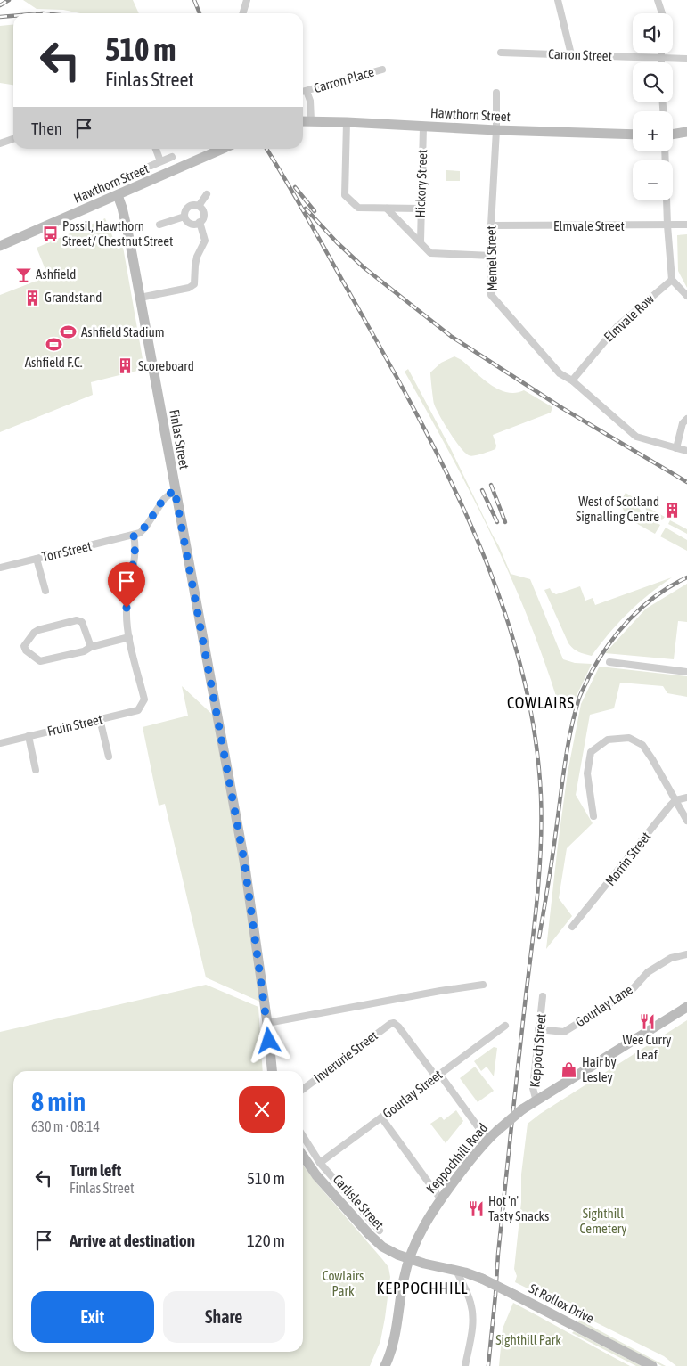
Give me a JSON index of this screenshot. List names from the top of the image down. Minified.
{"streets":{"street":["Carron Street","Carron Place","Hawthorn Street","Hickory Street","Elmvale Street","Memel Street","Elmvale Row","Finlas Street","Torr Street","Fruin Street","Morrin Street","Gourlay Lane","Keppoch Street","Inverurie Street","Gourlay Street","Keppochhill Road","Carlisle Street","St Rollox Drive"]},"crossings":[["Hawthorn Street","Hickory Street"],["Hawthorn Street","Memel Street"],["Hawthorn Street","Finlas Street"],["Elmvale Street","Memel Street"],["Memel Street","Elmvale Row"],["Finlas Street","Torr Street"],["Gourlay Lane","Keppoch Street"],["Keppoch Street","Keppochhill Road"],["Inverurie Street","Gourlay Street"],["Gourlay Street","Carlisle Street"],["Keppochhill Road","Carlisle Street"],["Carlisle Street","St Rollox Drive"]],"districts":["COWLAIRS","KEPPOCHHILL"],"parks":["Sighthill Cemetery","Cowlairs Park","Sighthill Park"],"places":{"bus stop":["Possil, Hawthorn Street/ Chestnut Street"],"bar":["Ashfield"],"building":["Grandstand","Scoreboard","West of Scotland Signalling Centre"],"sports":["Ashfield Stadium","Ashfield F.C."],"restaurant":["Wee Curry Leaf","Hot 'n' Tasty Snacks"],"shop":["Hair by Lesley"]},"page":{"map_buttons":["+","−"],"turn":["510 m","Finlas Street"],"then":"Then","heading":["8 min","630 m · 08:14"],"list":[{"name":"Turn left","note":"Finlas Street","value":"510 m"},{"name":"Arrive at destination","value":"120 m"}],"buttons":["Exit","Share"]}}
